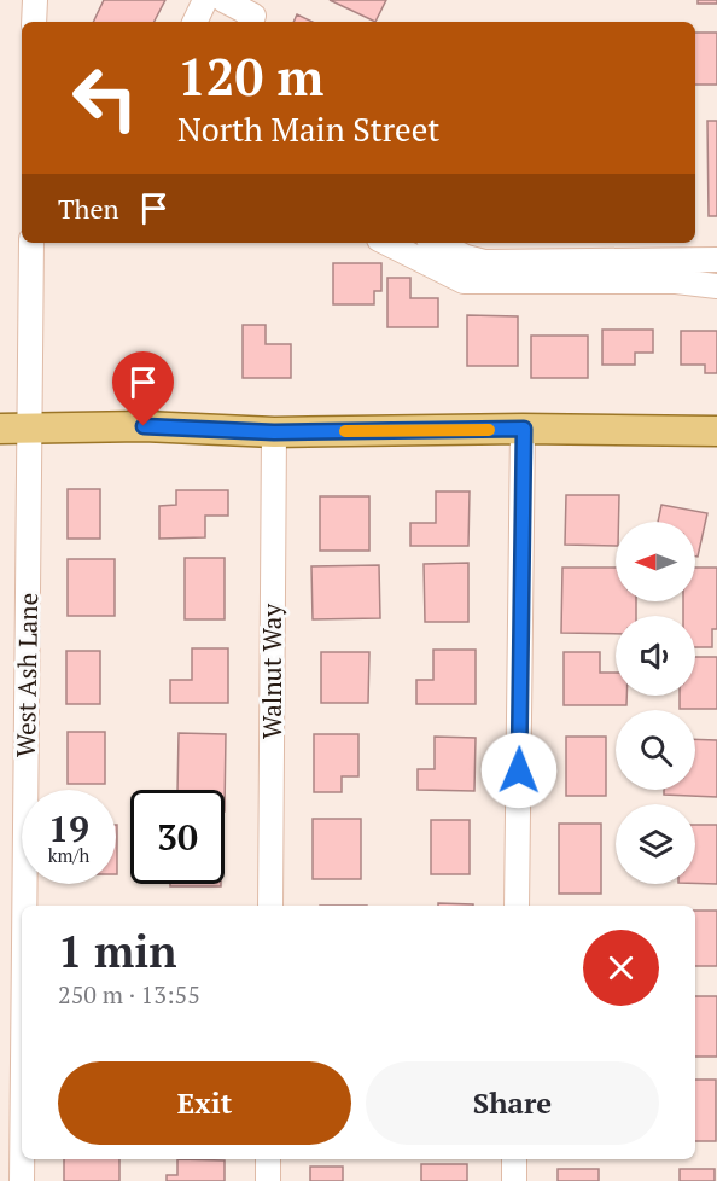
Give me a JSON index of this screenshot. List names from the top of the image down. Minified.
{"streets":{"street":["Walnut Way","West Ash Lane"]},"north":"left","page":{"turn":["120 m","North Main Street"],"then":"Then","speed":"19 km/h","limit":"30","heading":["1 min","250 m · 13:55"],"buttons":["Exit","Share"]}}
